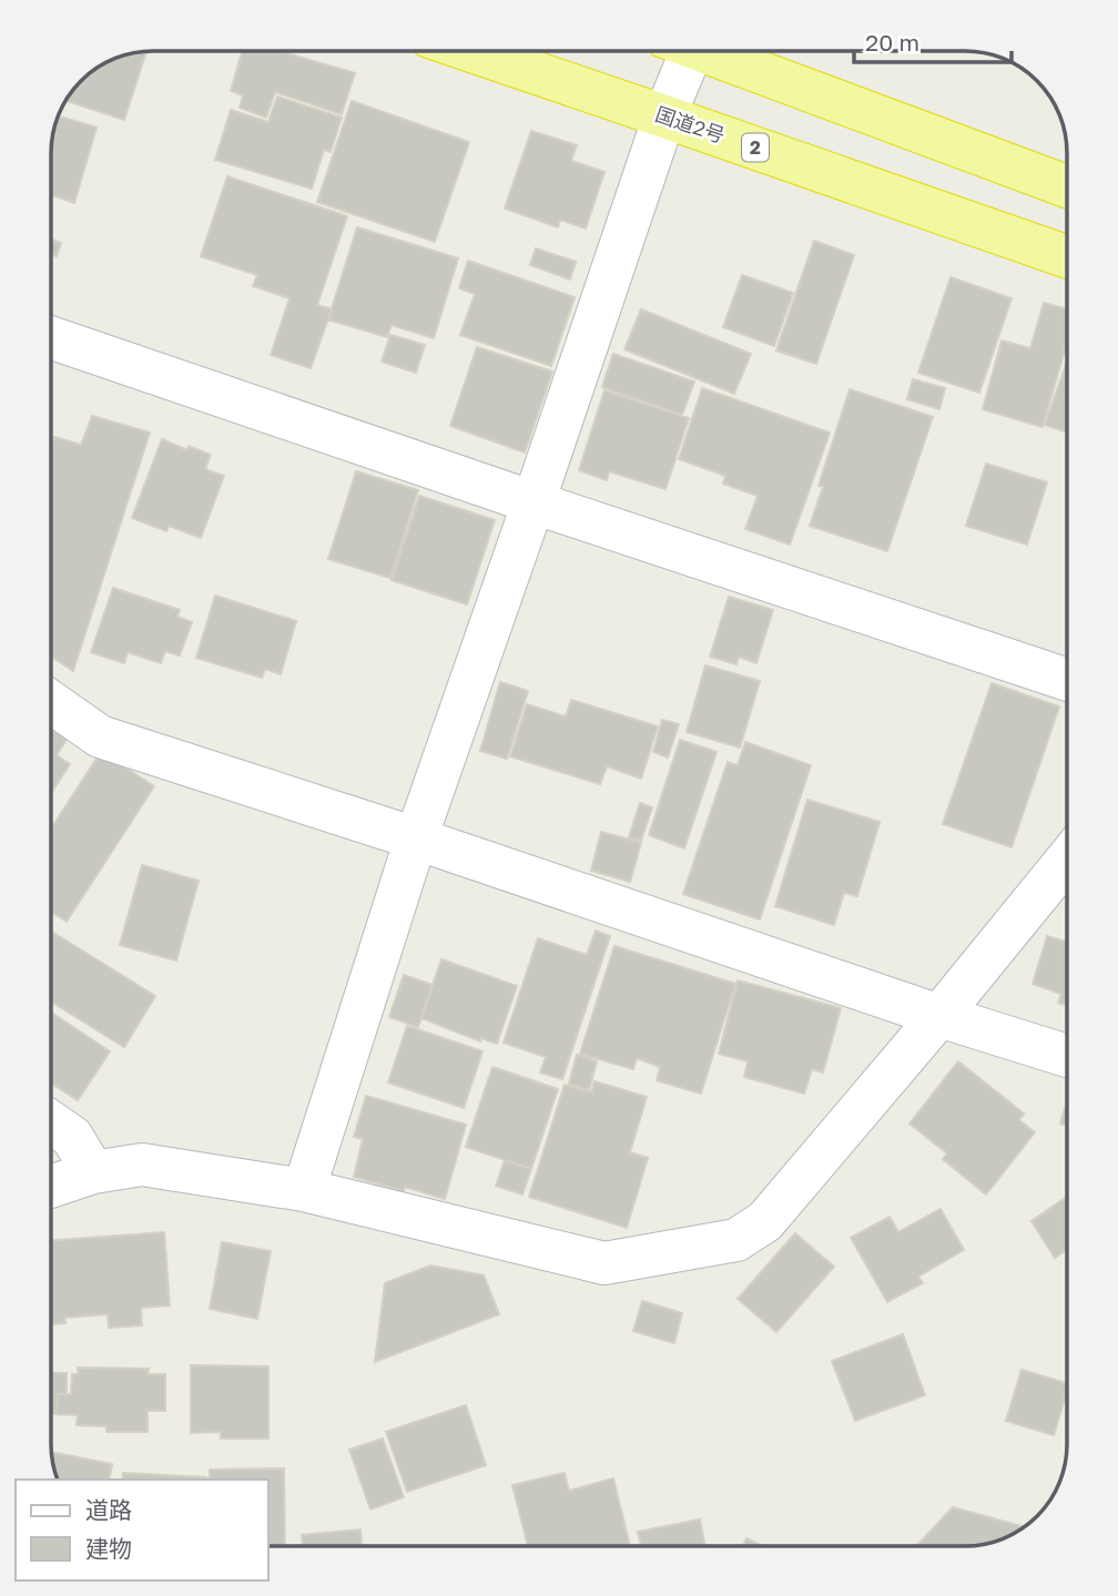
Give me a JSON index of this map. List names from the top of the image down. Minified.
{"streets":{"highway":["国道2号","2"]},"legend":["道路","建物"],"scale_bar":"20 m"}
